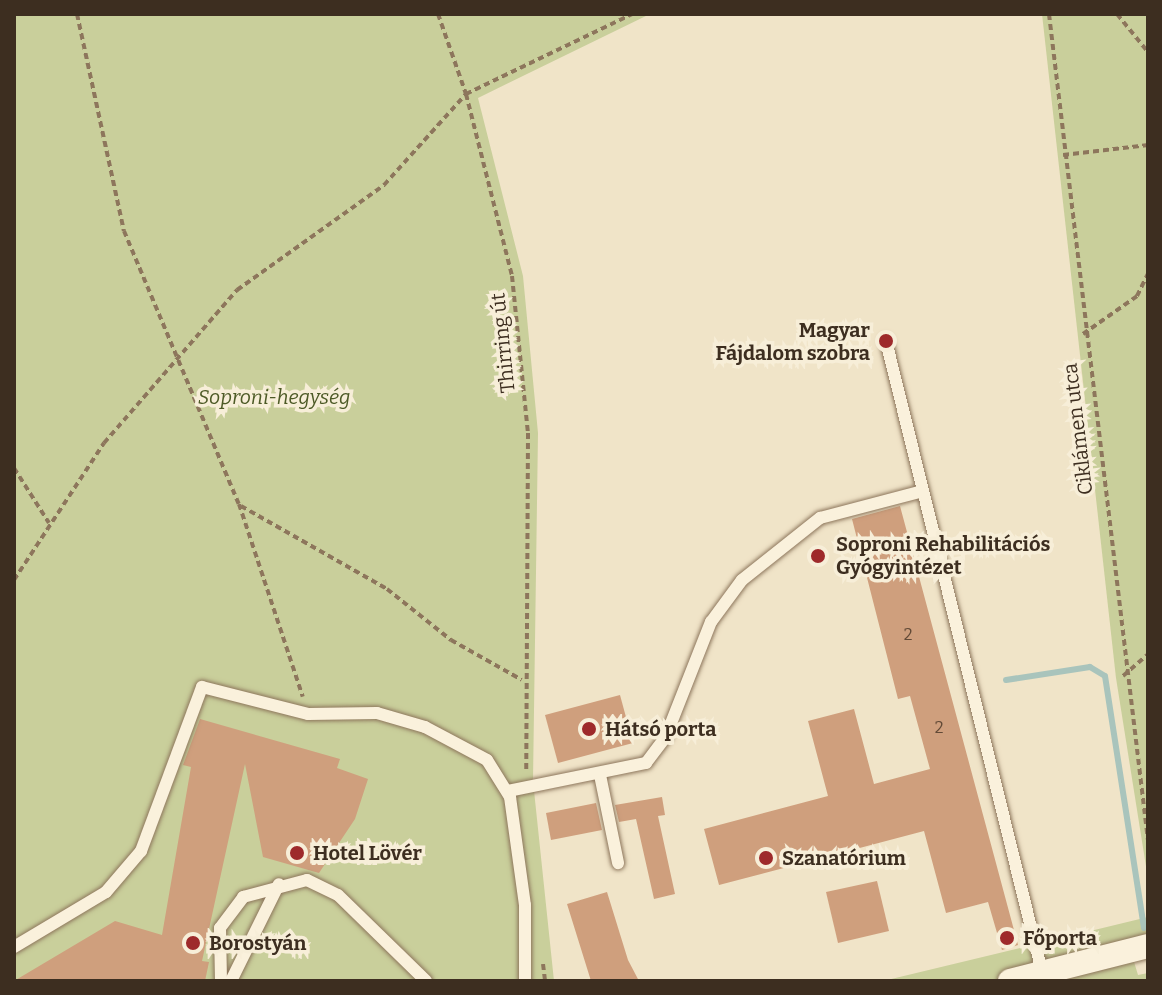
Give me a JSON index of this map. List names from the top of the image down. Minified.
{"streets":{"path":["Thirring út","Ciklámen utca"]},"parks":["Soproni-hegység"],"places":["Magyar Fájdalom szobra","Soproni Rehabilitációs Gyógyintézet","Hátsó porta","Hotel Lövér","Szanatórium","Főporta","Borostyán"],"house_numbers":["2","2"]}
